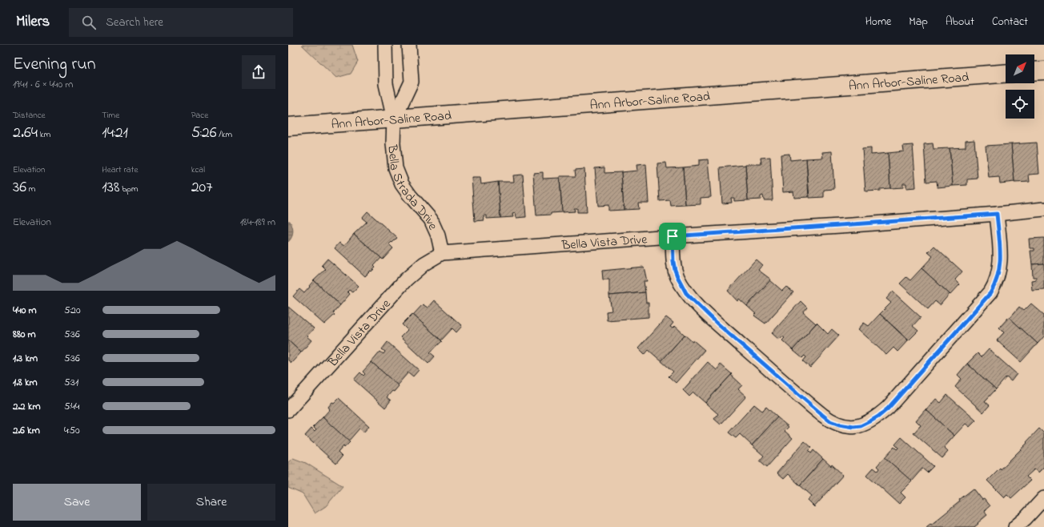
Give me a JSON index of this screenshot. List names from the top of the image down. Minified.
{"streets":{"main road":["Ann Arbor-Saline Road"],"street":["Bella Strada Drive","Bella Vista Drive"]},"crossings":[["Ann Arbor-Saline Road","Bella Strada Drive"],["Bella Strada Drive","Bella Vista Drive"]],"north":"top right","page":{"header":"Milers","search":"Search here","nav":["Home","Map","About","Contact"],"heading":["Evening run","19:41 · 6 × 440 m"],"stats":[["Distance","2.64 km"],["Time","14:21"],["Pace","5:26 /km"],["Elevation","36 m"],["Heart rate","138 bpm"],["kcal","207"]],"chart":["Elevation","184–189 m"],"list":[{"name":"440 m","note":"5:20"},{"name":"880 m","note":"5:36"},{"name":"1.3 km","note":"5:36"},{"name":"1.8 km","note":"5:31"},{"name":"2.2 km","note":"5:44"},{"name":"2.6 km","note":"4:50"}],"buttons":["Save","Share"]}}
